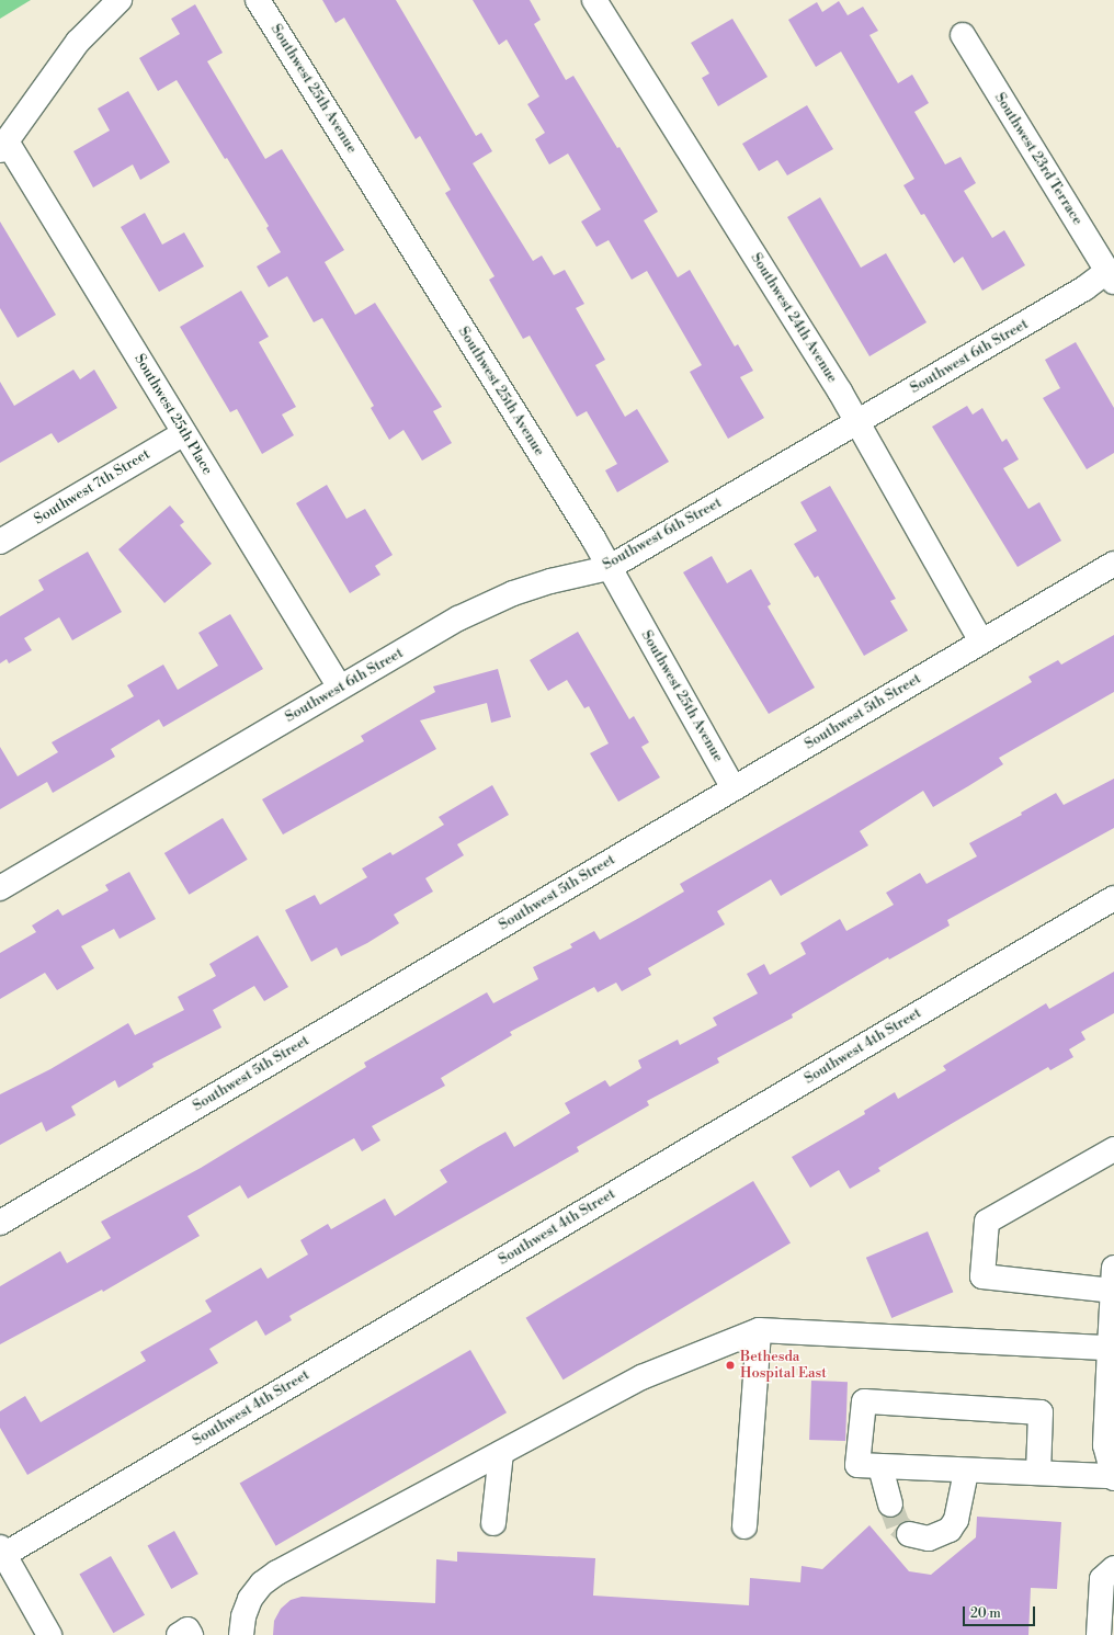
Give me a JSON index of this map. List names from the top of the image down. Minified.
{"streets":{"street":["Southwest 25th Avenue","Southwest 23rd Terrace","Southwest 24th Avenue","Southwest 6th Street","Southwest 25th Place","Southwest 7th Street","Southwest 5th Street","Southwest 4th Street"]},"crossings":[["Southwest 25th Avenue","Southwest 6th Street"],["Southwest 25th Avenue","Southwest 5th Street"],["Southwest 23rd Terrace","Southwest 6th Street"],["Southwest 24th Avenue","Southwest 6th Street"],["Southwest 24th Avenue","Southwest 5th Street"],["Southwest 6th Street","Southwest 25th Place"],["Southwest 25th Place","Southwest 7th Street"]],"places":["Bethesda Hospital East"],"scale_bar":"20 m"}
